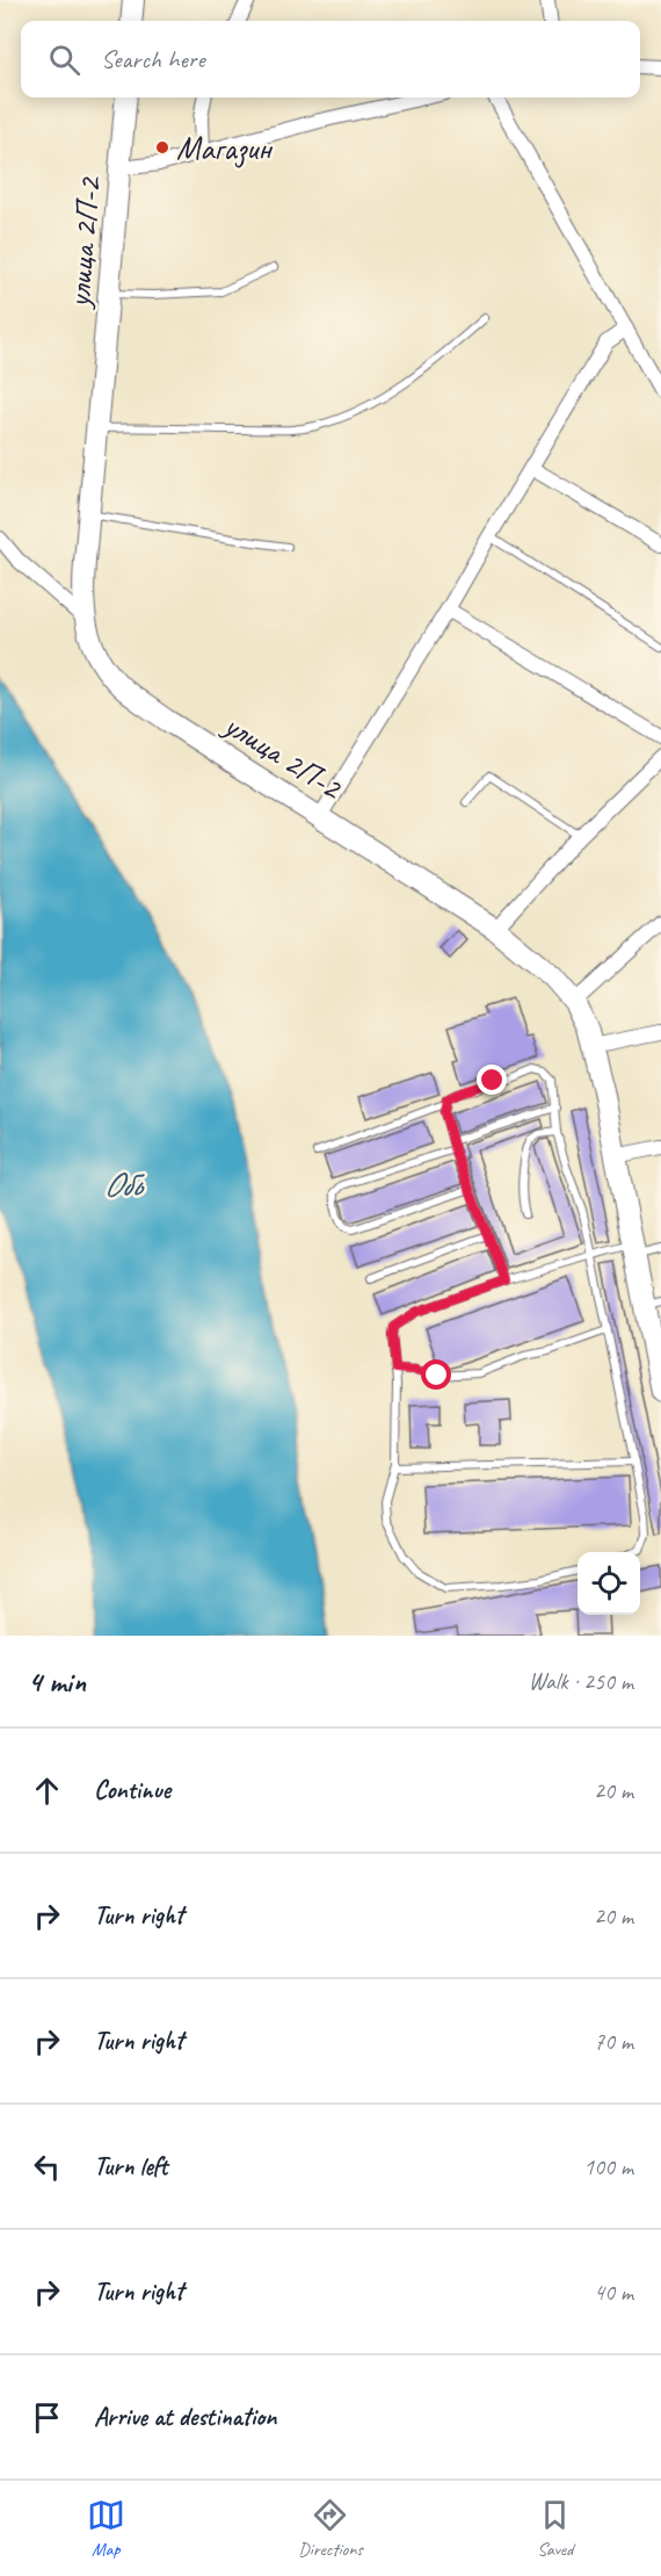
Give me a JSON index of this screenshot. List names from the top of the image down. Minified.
{"streets":{"main road":["улица 2П-2"]},"water":["Обь"],"places":["Магазин"],"page":{"search":"Search here","heading":["4 min","Walk · 250 m"],"list":[["Continue","20 m"],["Turn right","20 m"],["Turn right","70 m"],["Turn left","100 m"],["Turn right","40 m"],"Arrive at destination"],"nav":["Map","Directions","Saved"]}}
